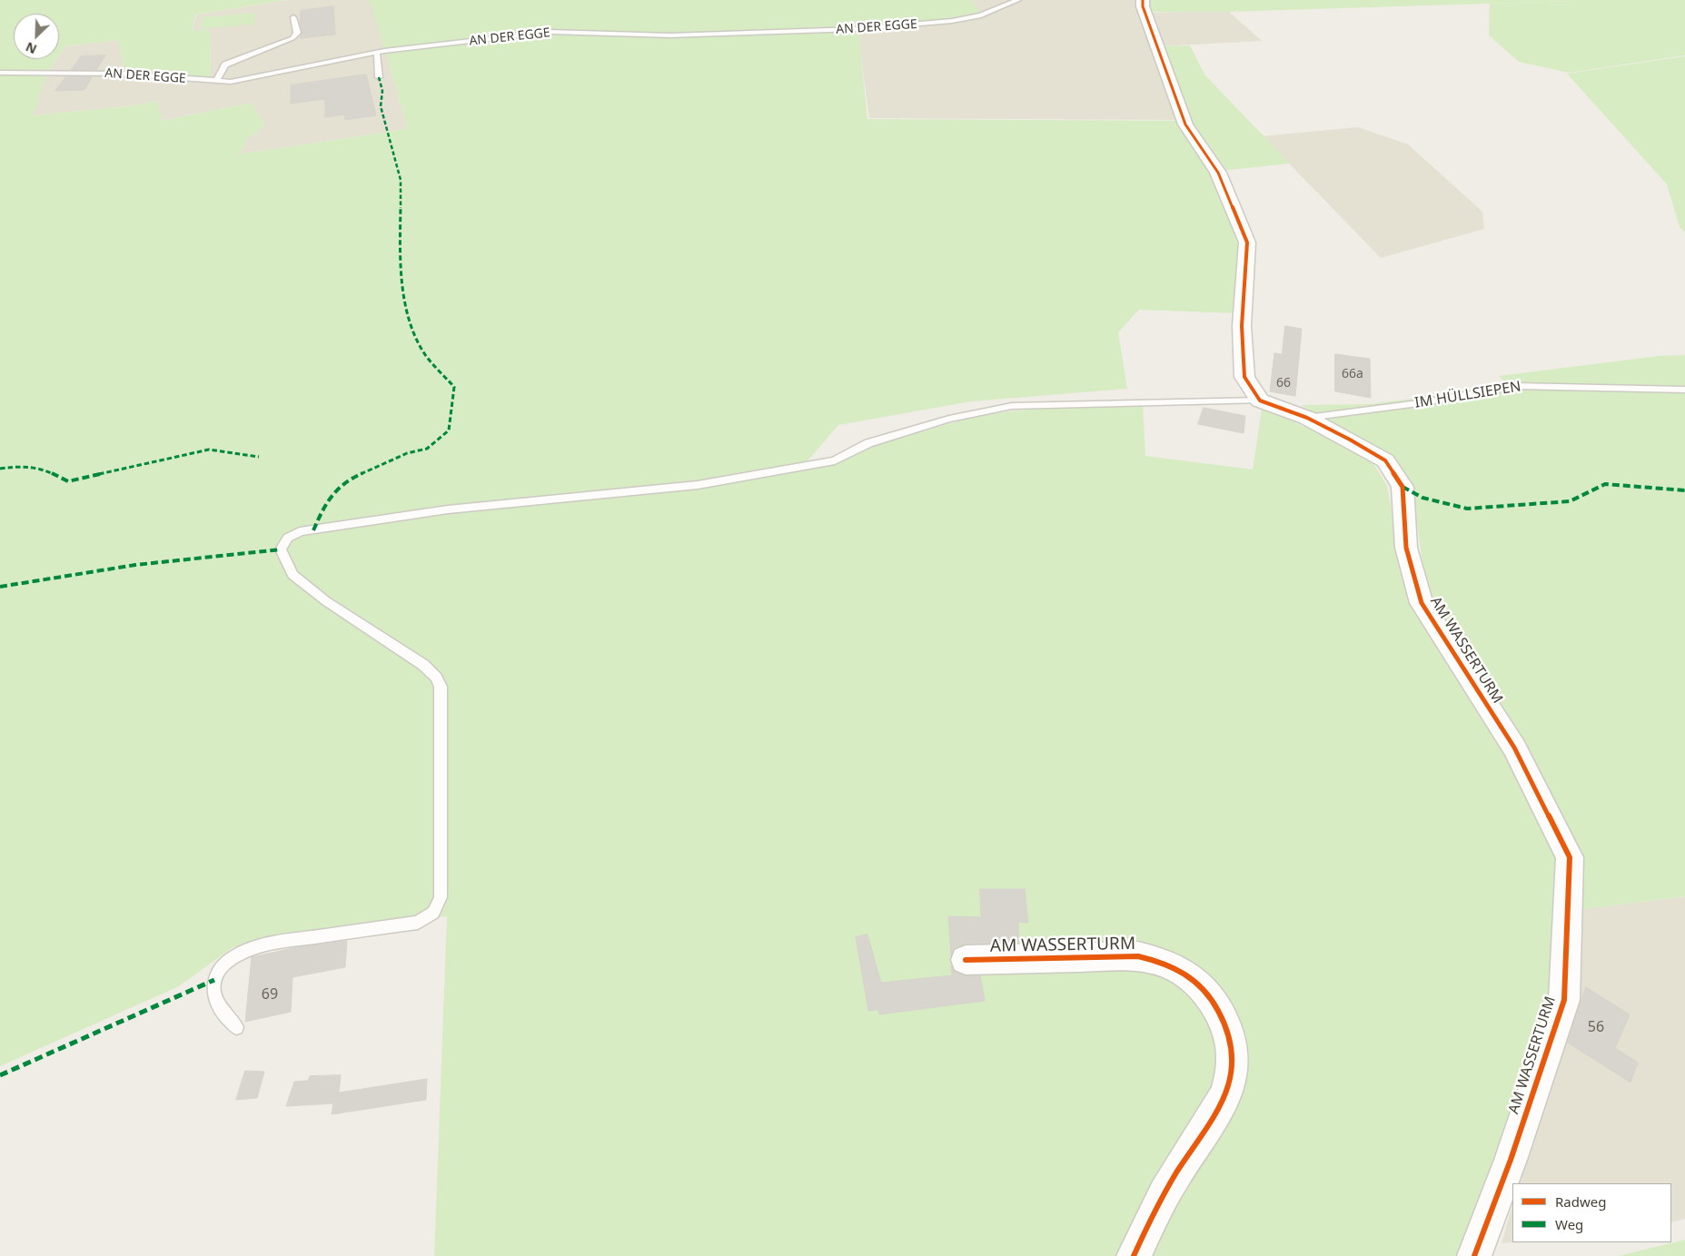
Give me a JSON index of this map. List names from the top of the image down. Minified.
{"streets":{"street":["AM WASSERTURM"],"lane":["AN DER EGGE","IM HÜLLSIEPEN"]},"crossings":[["IM HÜLLSIEPEN","AM WASSERTURM"]],"house_numbers":["66a","66","69","56"],"legend":["Radweg","Weg"],"north":"bottom left"}
